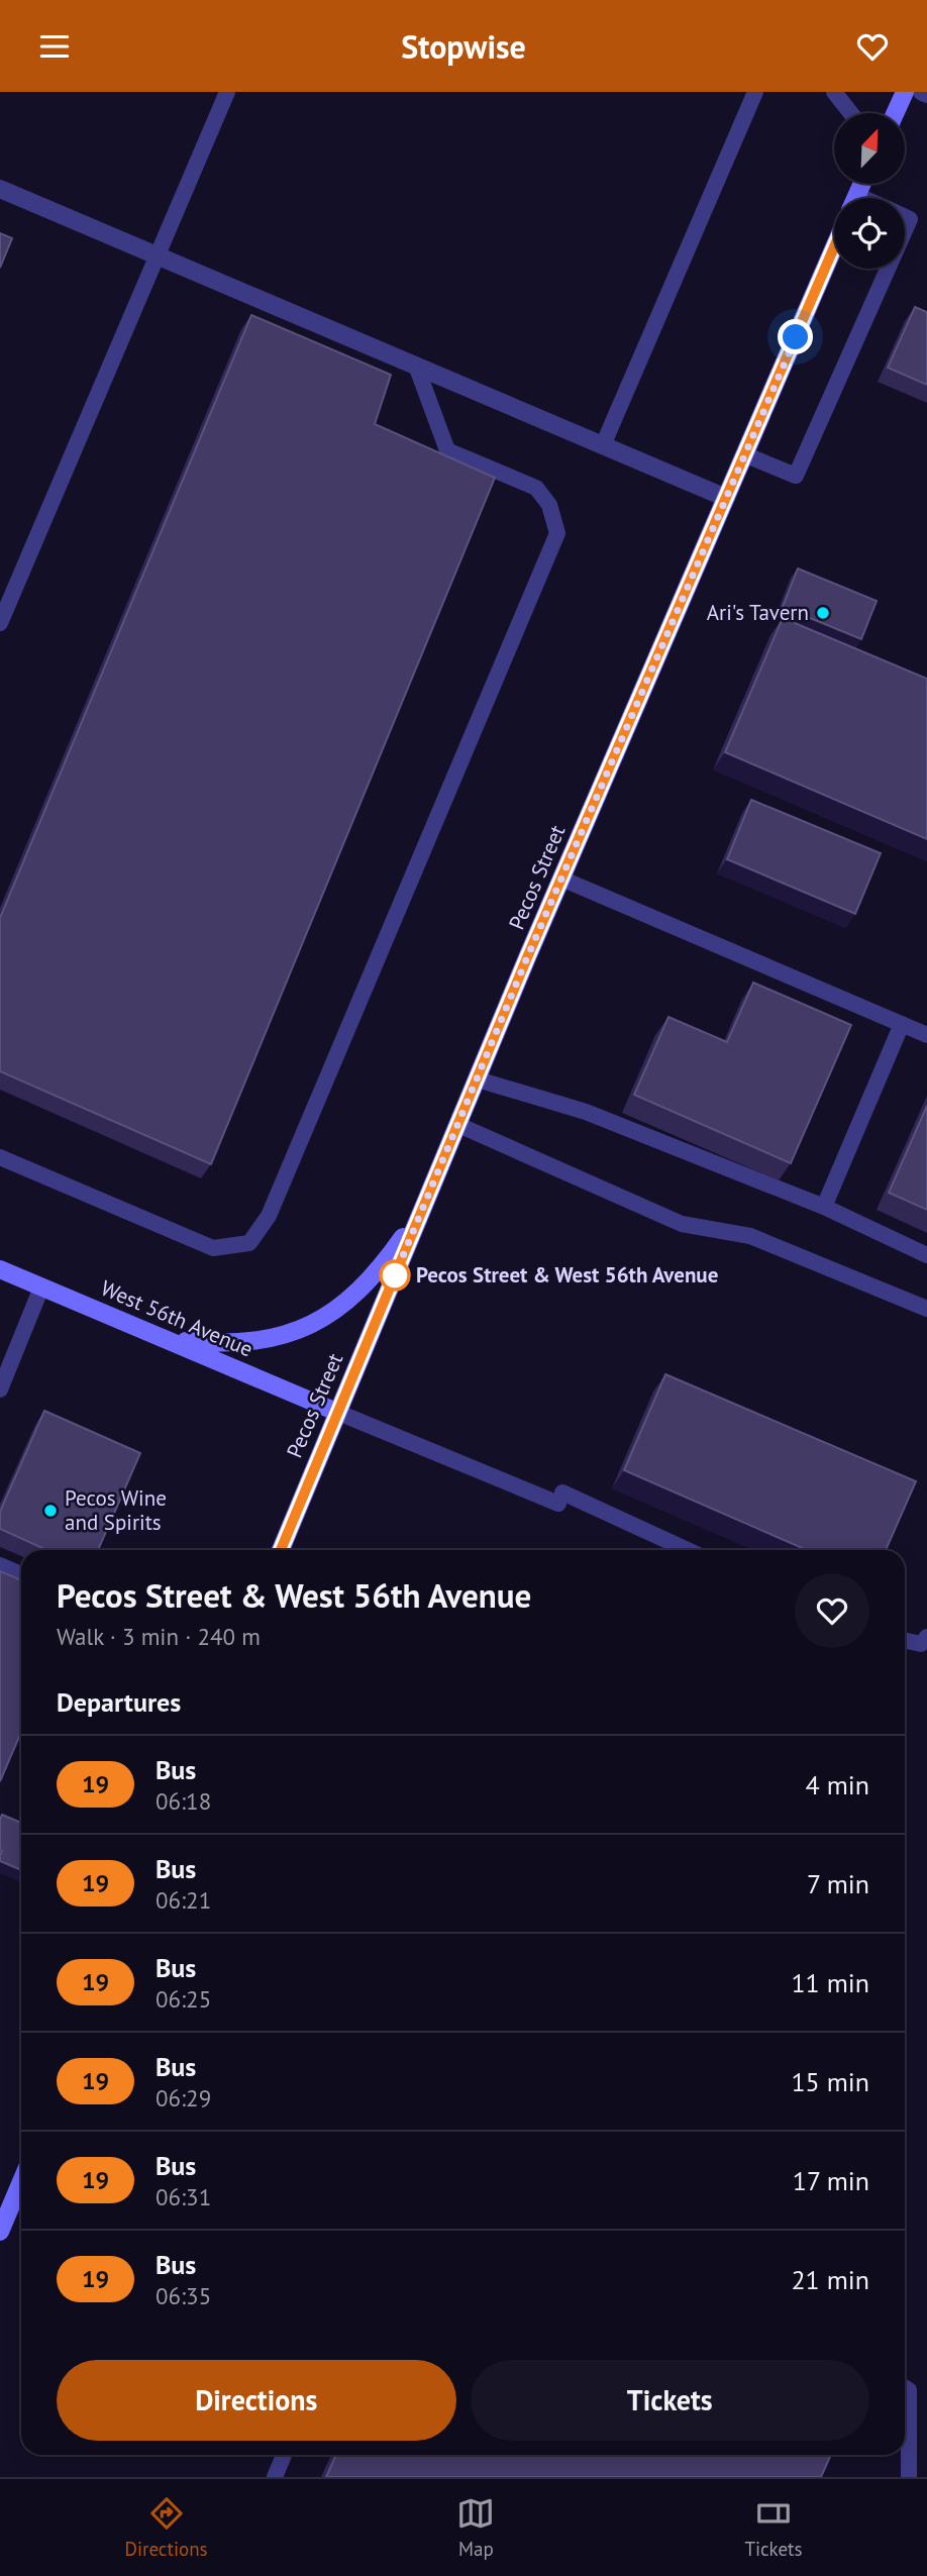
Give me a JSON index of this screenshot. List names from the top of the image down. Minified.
{"streets":{"main road":["Pecos Street","West 56th Avenue"]},"crossings":[["Pecos Street","West 56th Avenue"]],"places":["Ari's Tavern","Pecos Street & West 56th Avenue","Pecos Wine and Spirits"],"lines":["bus line 19"],"north":"top right","page":{"header":"Stopwise","heading":[["Pecos Street & West 56th Avenue","Walk · 3 min · 240 m"],"Departures"],"list":[{"mark":"19","name":"Bus","note":"06:18","value":"4 min"},{"mark":"19","name":"Bus","note":"06:21","value":"7 min"},{"mark":"19","name":"Bus","note":"06:25","value":"11 min"},{"mark":"19","name":"Bus","note":"06:29","value":"15 min"},{"mark":"19","name":"Bus","note":"06:31","value":"17 min"},{"mark":"19","name":"Bus","note":"06:35","value":"21 min"}],"buttons":["Directions","Tickets"],"tabs":["Directions","Map","Tickets"]}}
